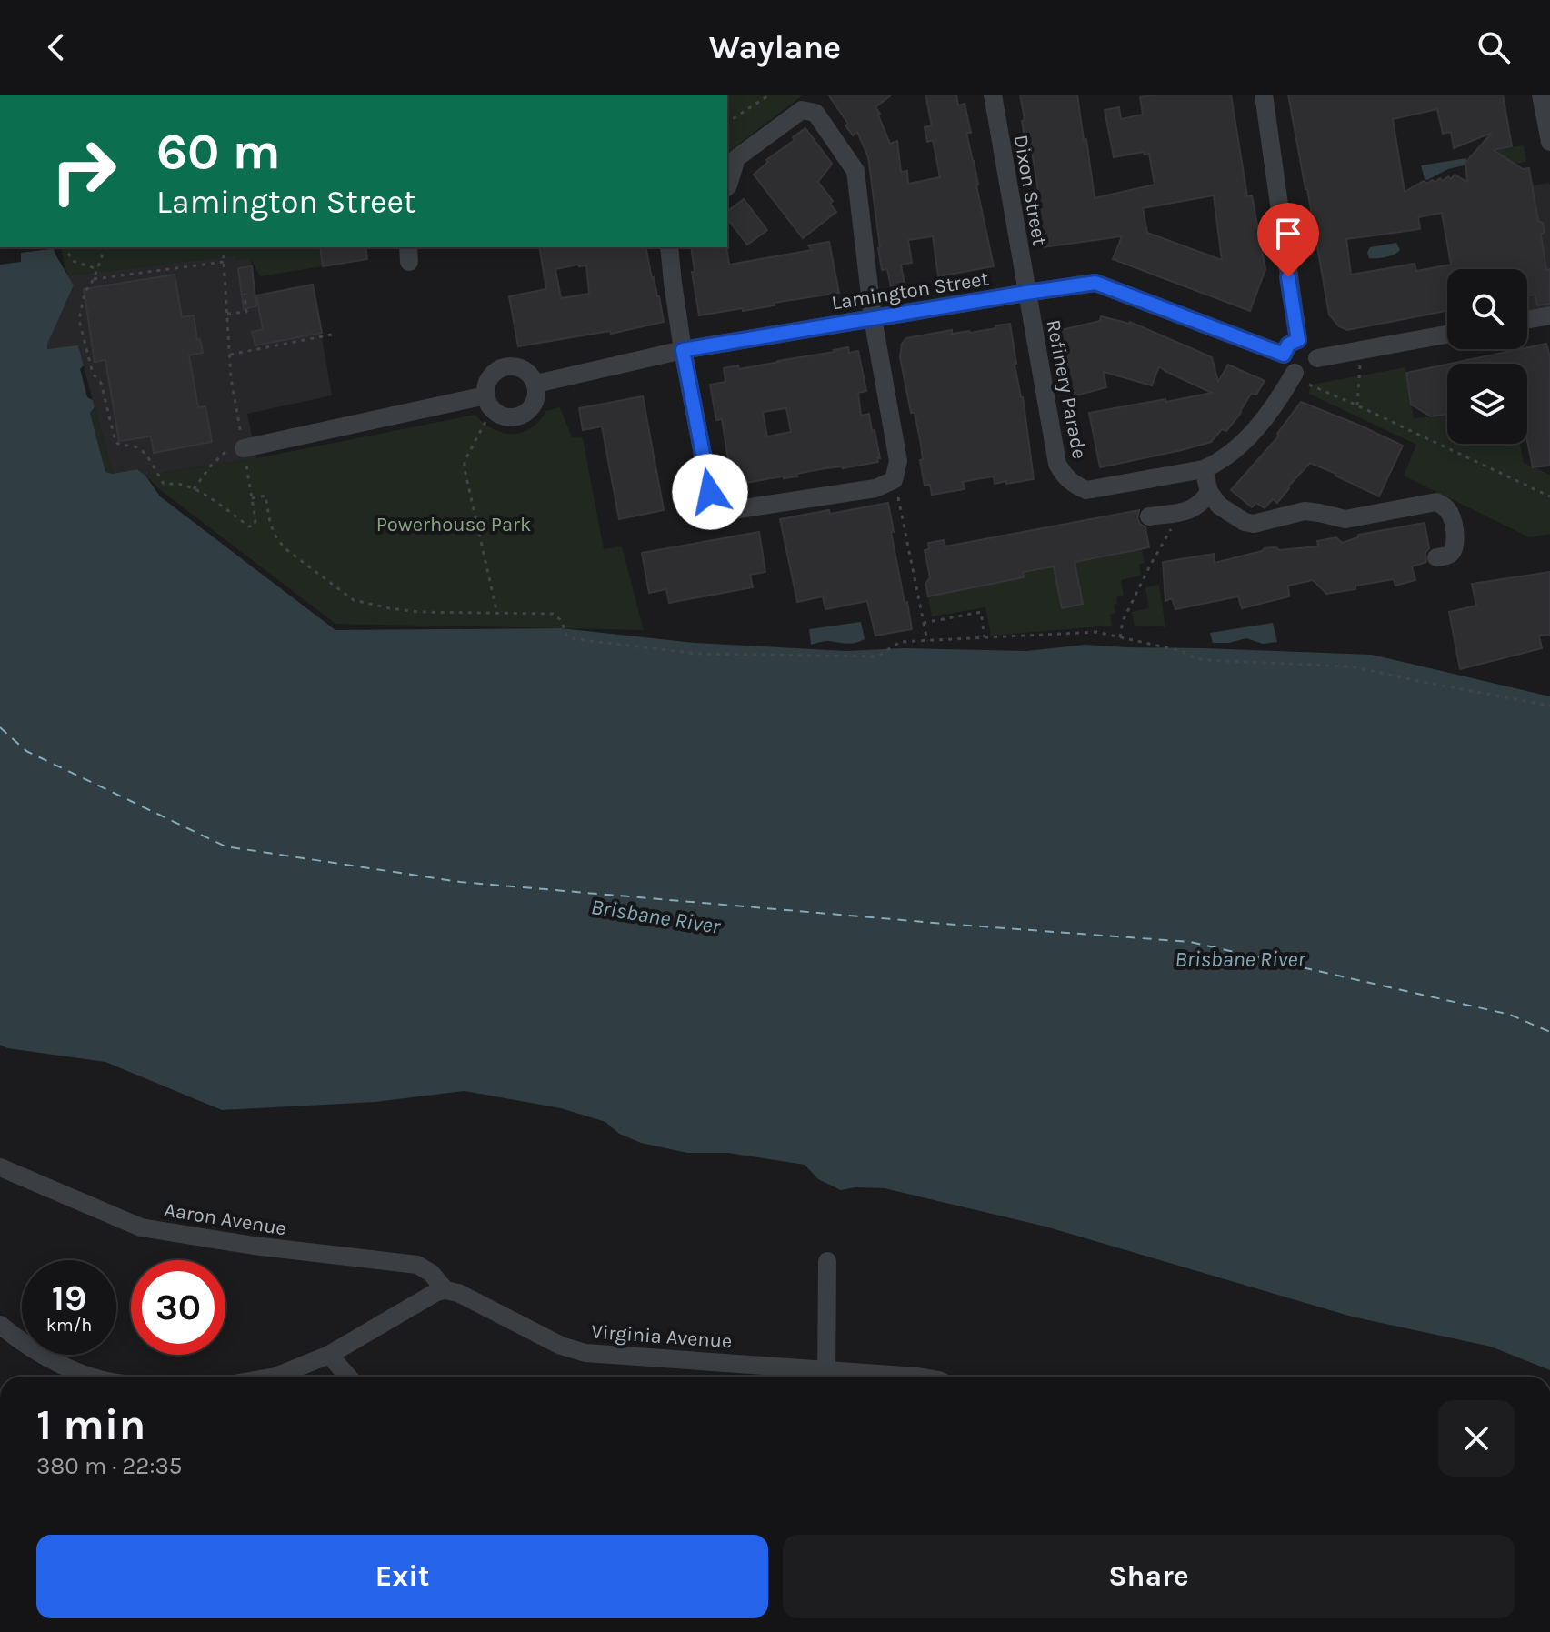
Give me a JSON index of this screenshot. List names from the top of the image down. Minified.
{"streets":{"street":["Dixon Street","Lamington Street","Refinery Parade","Aaron Avenue","Virginia Avenue"]},"crossings":[["Dixon Street","Lamington Street"],["Dixon Street","Refinery Parade"],["Lamington Street","Refinery Parade"],["Aaron Avenue","Virginia Avenue"]],"water":["Brisbane River"],"parks":["Powerhouse Park"],"page":{"header":"Waylane","turn":["60 m","Lamington Street"],"speed":"19 km/h","limit":"30","heading":["1 min","380 m · 22:35"],"buttons":["Exit","Share"]}}
